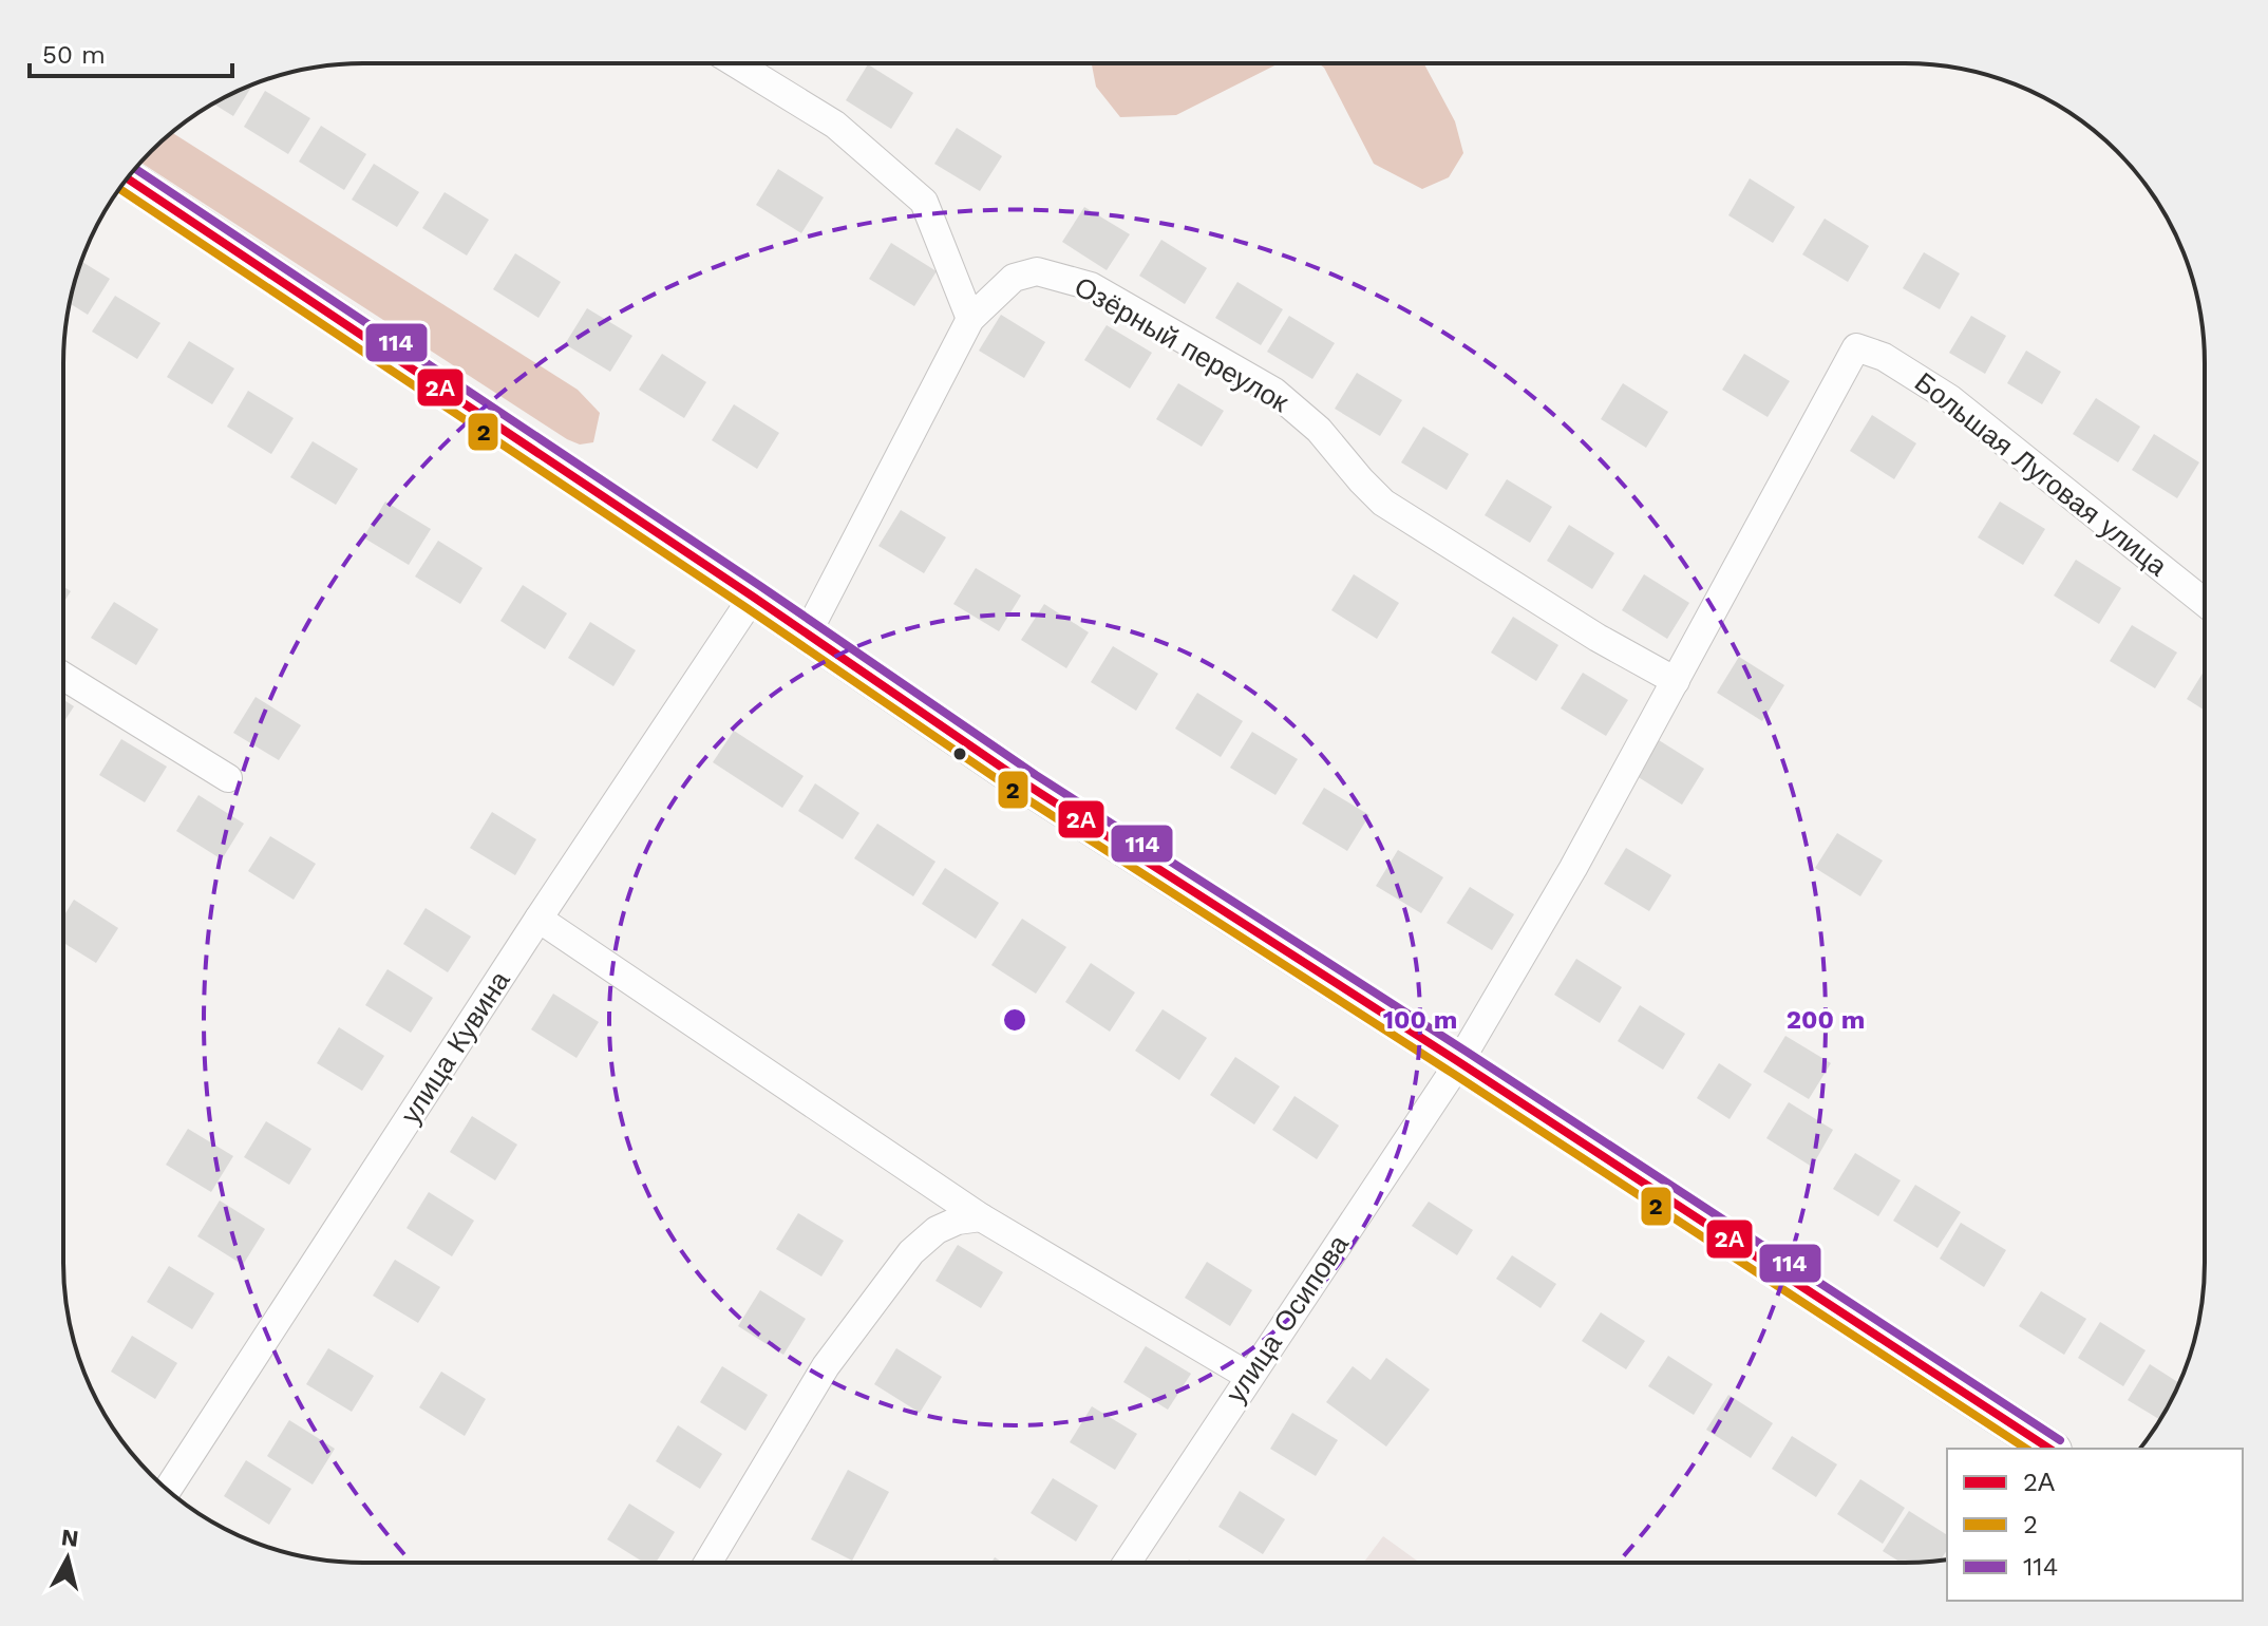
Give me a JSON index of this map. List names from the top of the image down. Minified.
{"streets":{"street":["Озёрный переулок","Большая Луговая улица","улица Кувина","улица Осипова"]},"crossings":[["Озёрный переулок","улица Осипова"],["Большая Луговая улица","улица Осипова"]],"lines":["transit line 114","transit line 2А","transit line 2"],"legend":["2А","2","114"],"scale_bar":"50 m","north":"top","rings":["100 m","200 m"]}
